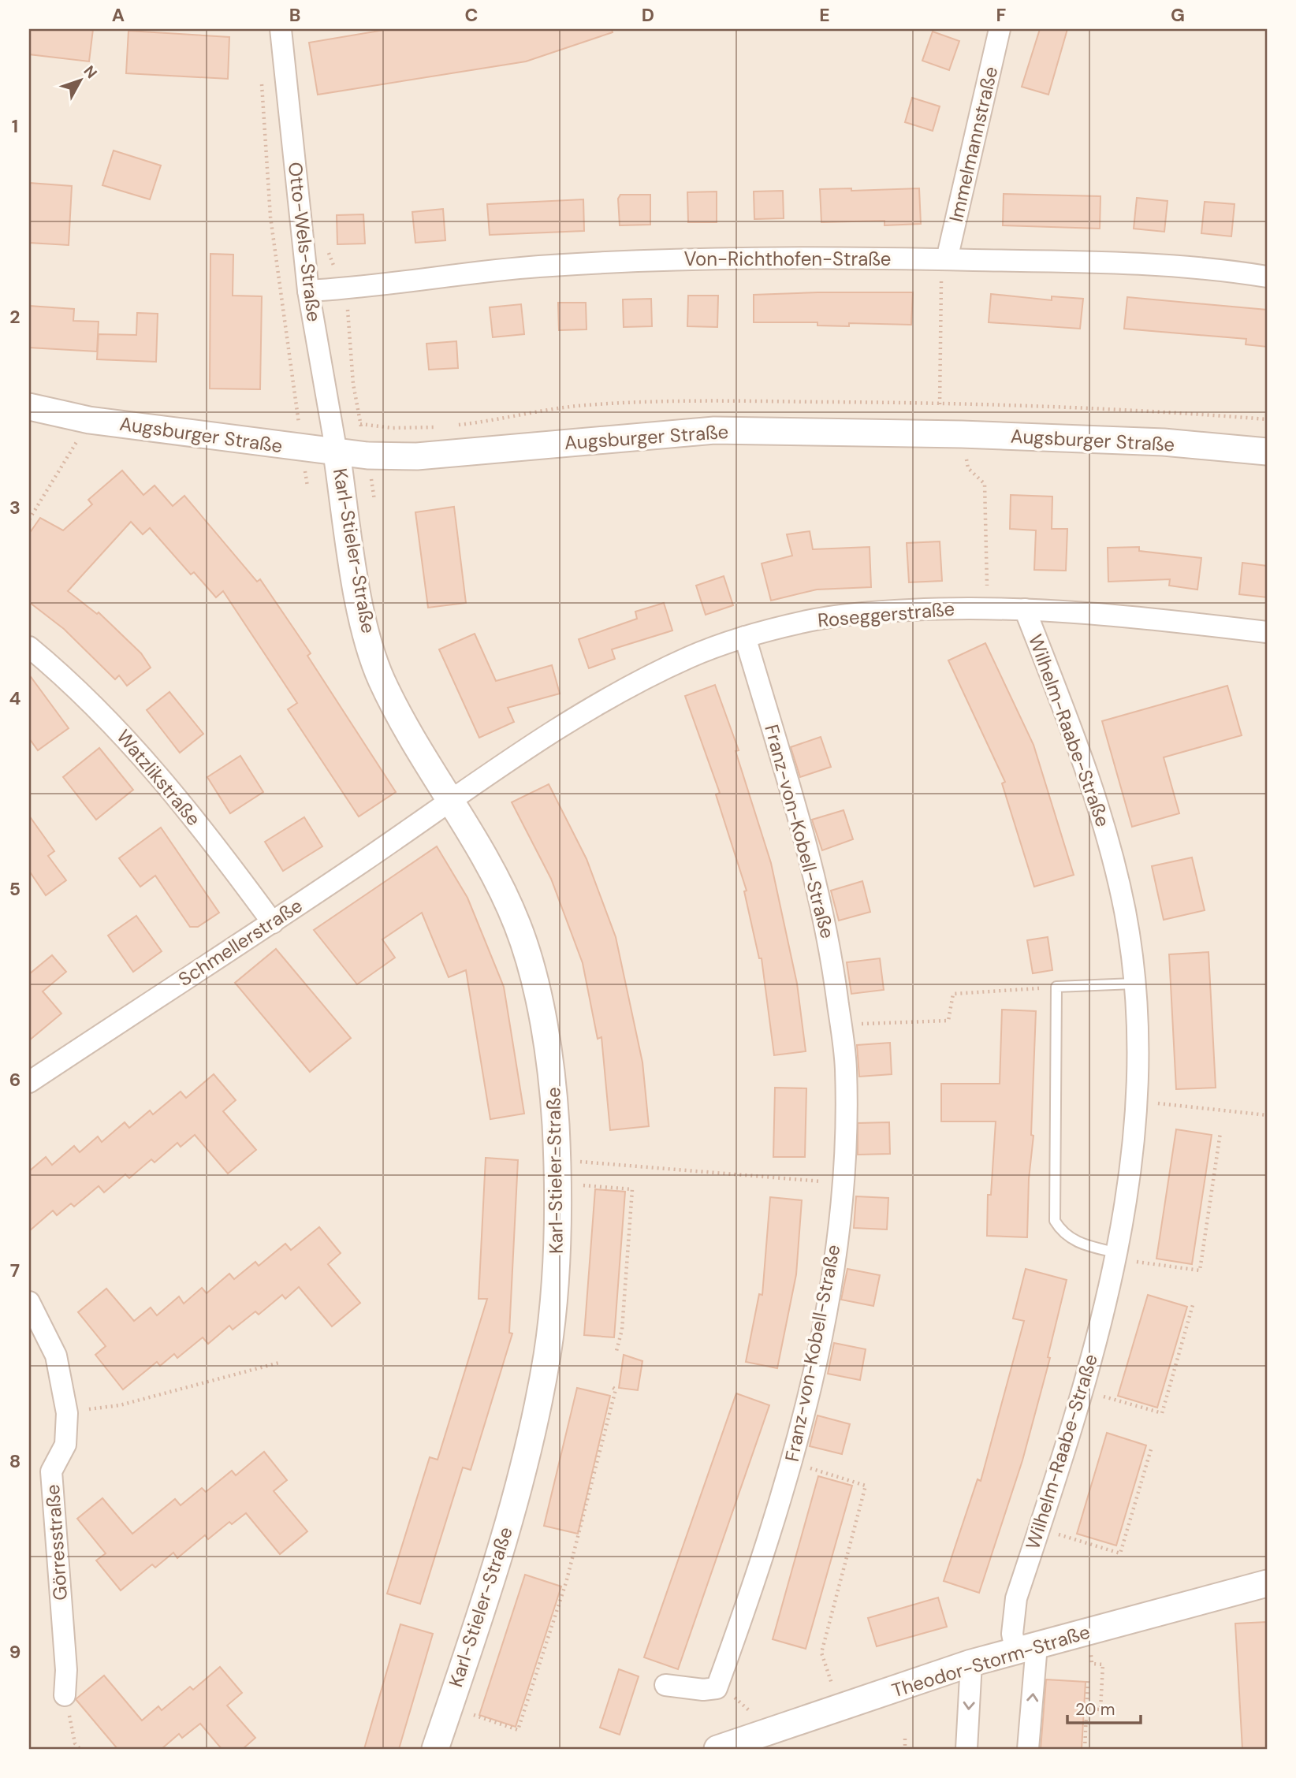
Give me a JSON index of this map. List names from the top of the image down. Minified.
{"streets":{"street":["Immelmannstraße","Otto-Wels-Straße","Von-Richthofen-Straße","Augsburger Straße","Karl-Stieler-Straße","Roseggerstraße","Wilhelm-Raabe-Straße","Watzlikstraße","Franz-von-Kobell-Straße","Schmellerstraße","Görresstraße","Theodor-Storm-Straße"]},"crossings":[["Immelmannstraße","Von-Richthofen-Straße"],["Otto-Wels-Straße","Von-Richthofen-Straße"],["Otto-Wels-Straße","Augsburger Straße"],["Otto-Wels-Straße","Karl-Stieler-Straße"],["Augsburger Straße","Karl-Stieler-Straße"],["Karl-Stieler-Straße","Roseggerstraße"],["Karl-Stieler-Straße","Schmellerstraße"],["Roseggerstraße","Wilhelm-Raabe-Straße"],["Roseggerstraße","Franz-von-Kobell-Straße"],["Roseggerstraße","Schmellerstraße"],["Wilhelm-Raabe-Straße","Theodor-Storm-Straße"],["Watzlikstraße","Schmellerstraße"]],"scale_bar":"20 m","north":"top right","grid":{"columns":["A","B","C","D","E","F","G"],"rows":["1","2","3","4","5","6","7","8","9"]}}
